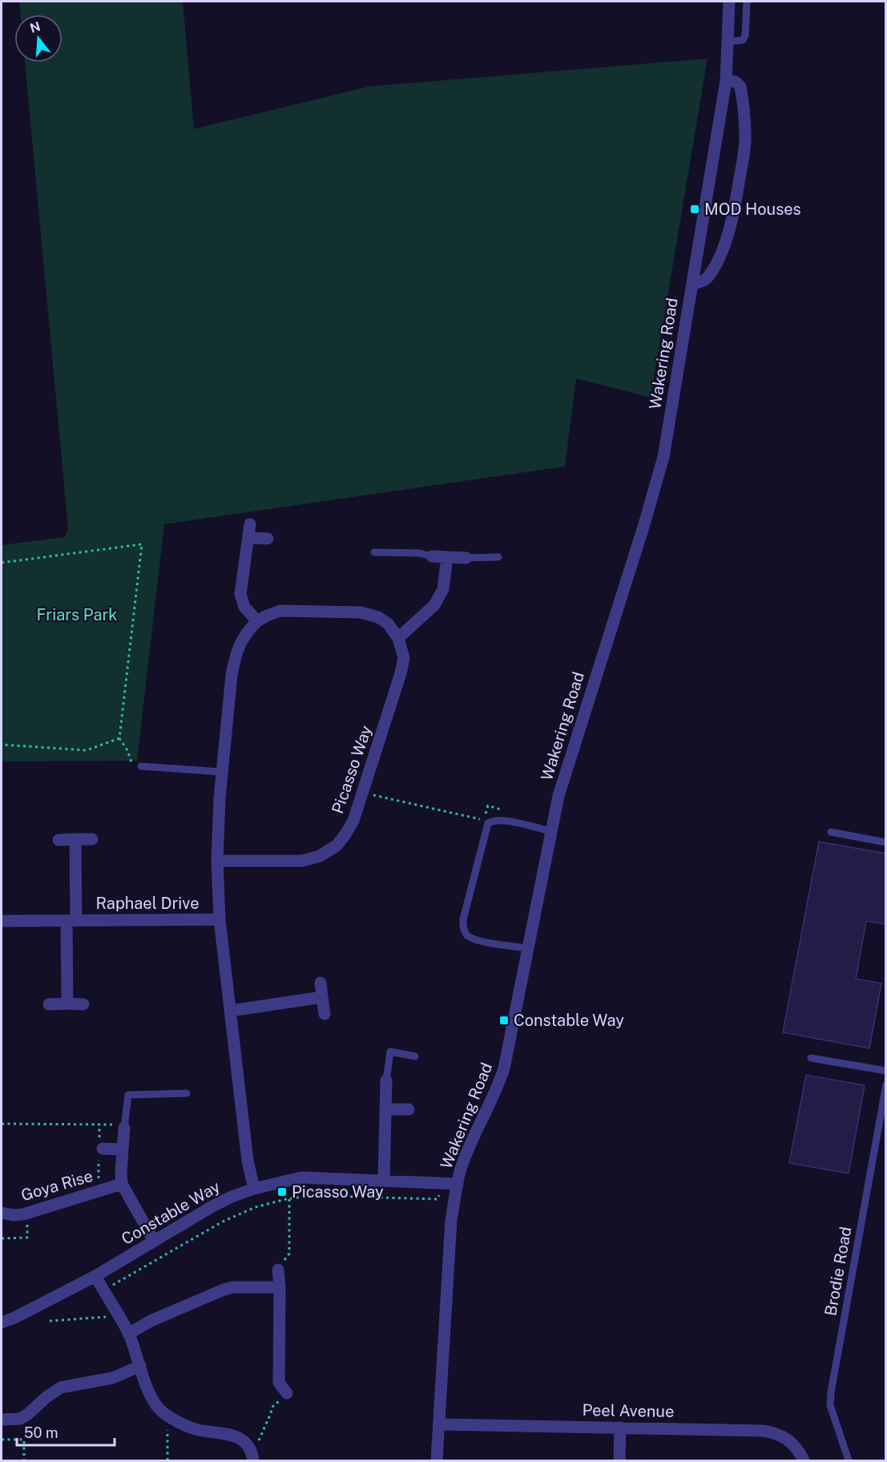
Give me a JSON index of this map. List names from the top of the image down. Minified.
{"streets":{"street":["Wakering Road","Picasso Way","Raphael Drive","Goya Rise","Constable Way","Peel Avenue"],"lane":["Brodie Road"]},"crossings":[["Wakering Road","Constable Way"],["Wakering Road","Peel Avenue"],["Picasso Way","Raphael Drive"],["Picasso Way","Constable Way"]],"parks":["Friars Park"],"places":{"transit":["MOD Houses","Constable Way","Picasso Way"]},"scale_bar":"50 m","north":"top"}
